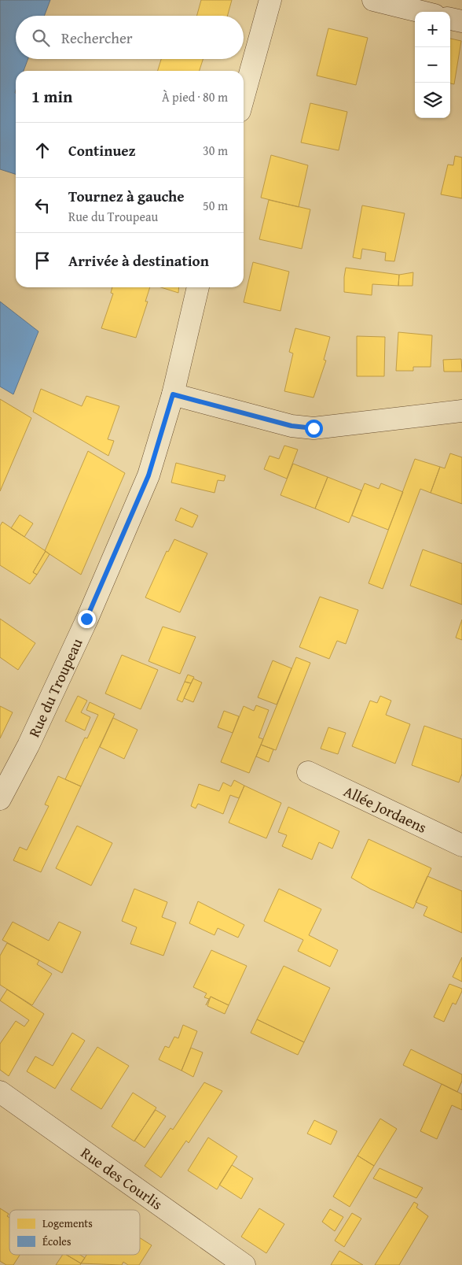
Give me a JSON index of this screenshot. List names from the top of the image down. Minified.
{"streets":{"street":["Rue du Troupeau","Allée Jordaens","Rue des Courlis"]},"legend":["Logements","Écoles"],"page":{"map_buttons":["+","−"],"search":"Rechercher","heading":["1 min","À pied · 80 m"],"list":[["Continuez","30 m"],["Tournez à gauche","Rue du Troupeau","50 m"],"Arrivée à destination"]}}
